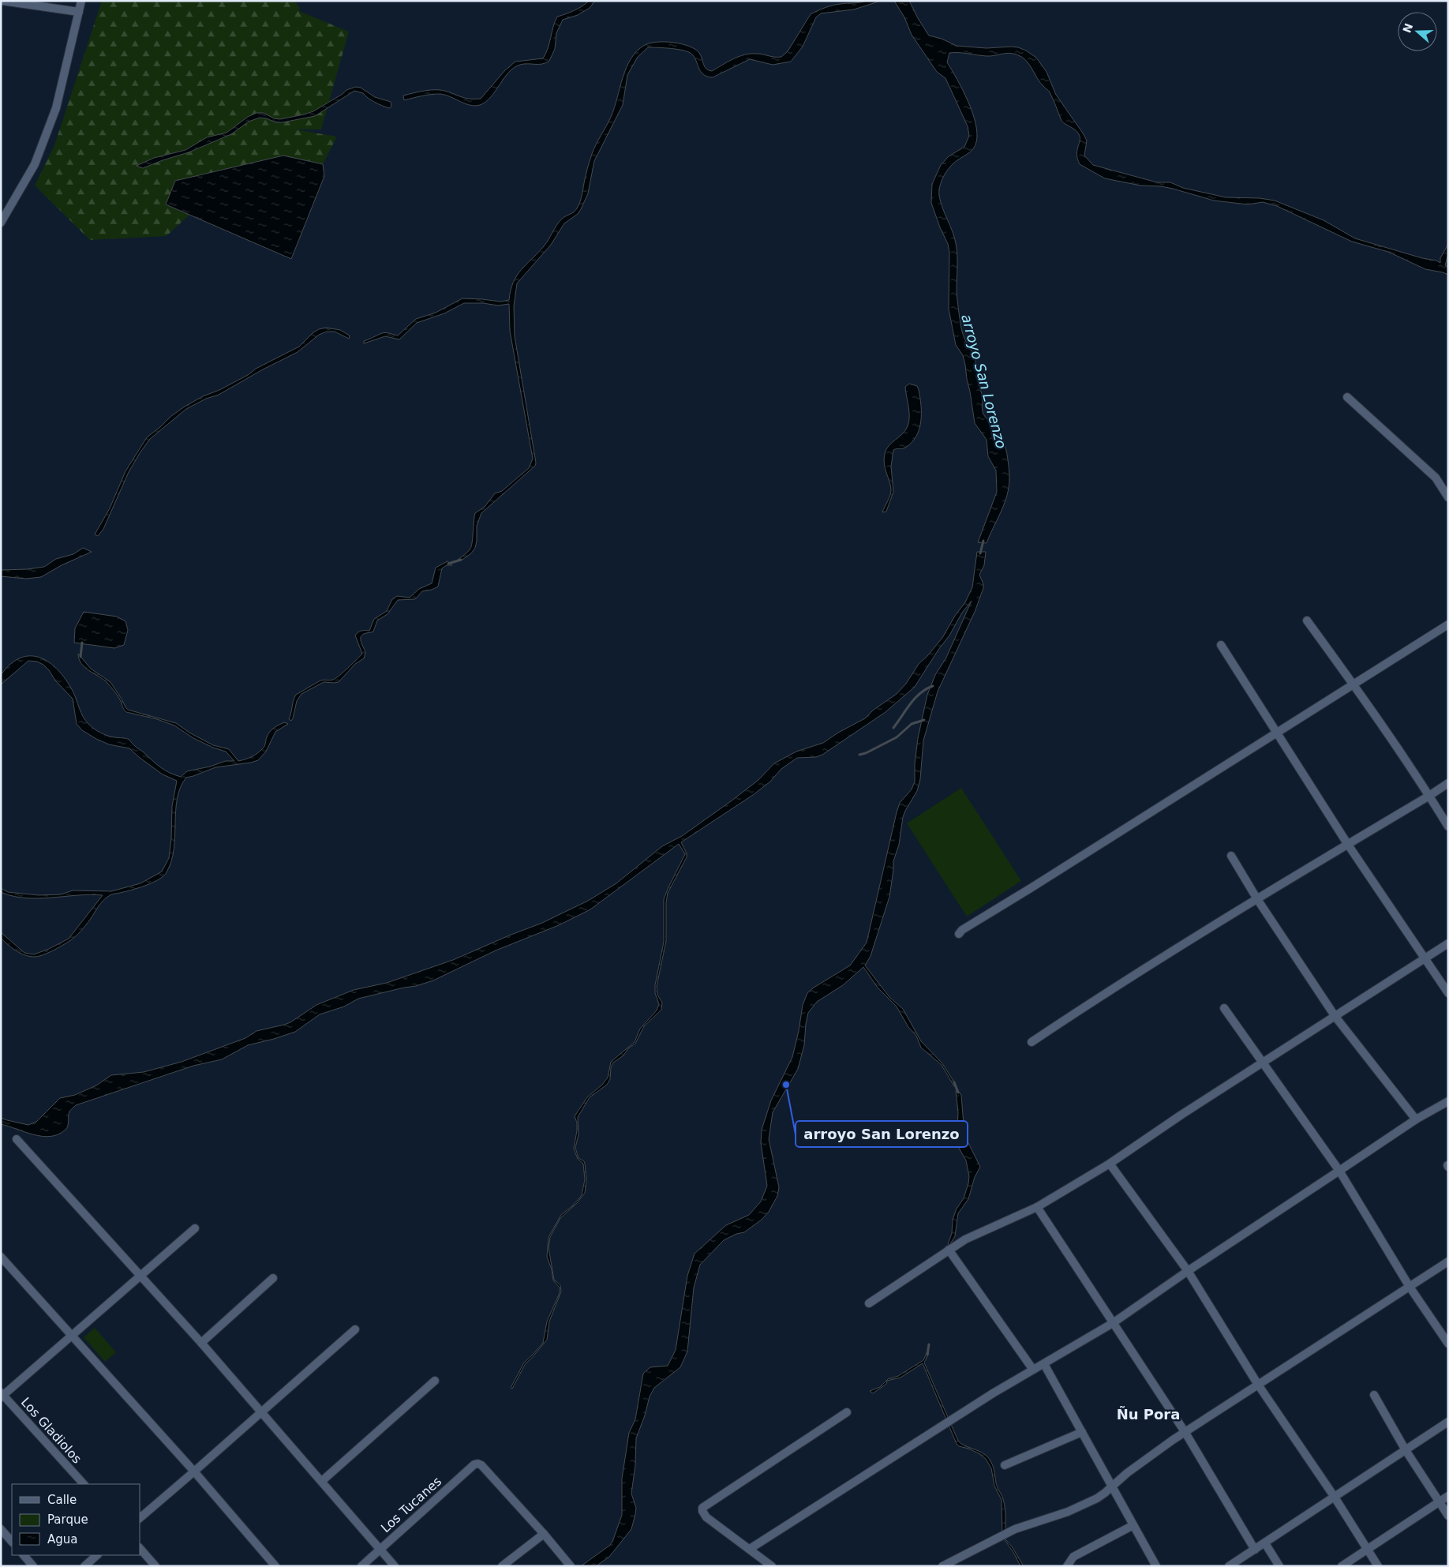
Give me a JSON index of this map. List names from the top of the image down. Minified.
{"streets":{"street":["Los Gladiolos","Los Tucanes"]},"districts":["Ñu Pora"],"water":["arroyo San Lorenzo"],"places":["arroyo San Lorenzo"],"legend":["Calle","Parque","Agua"],"north":"left"}
